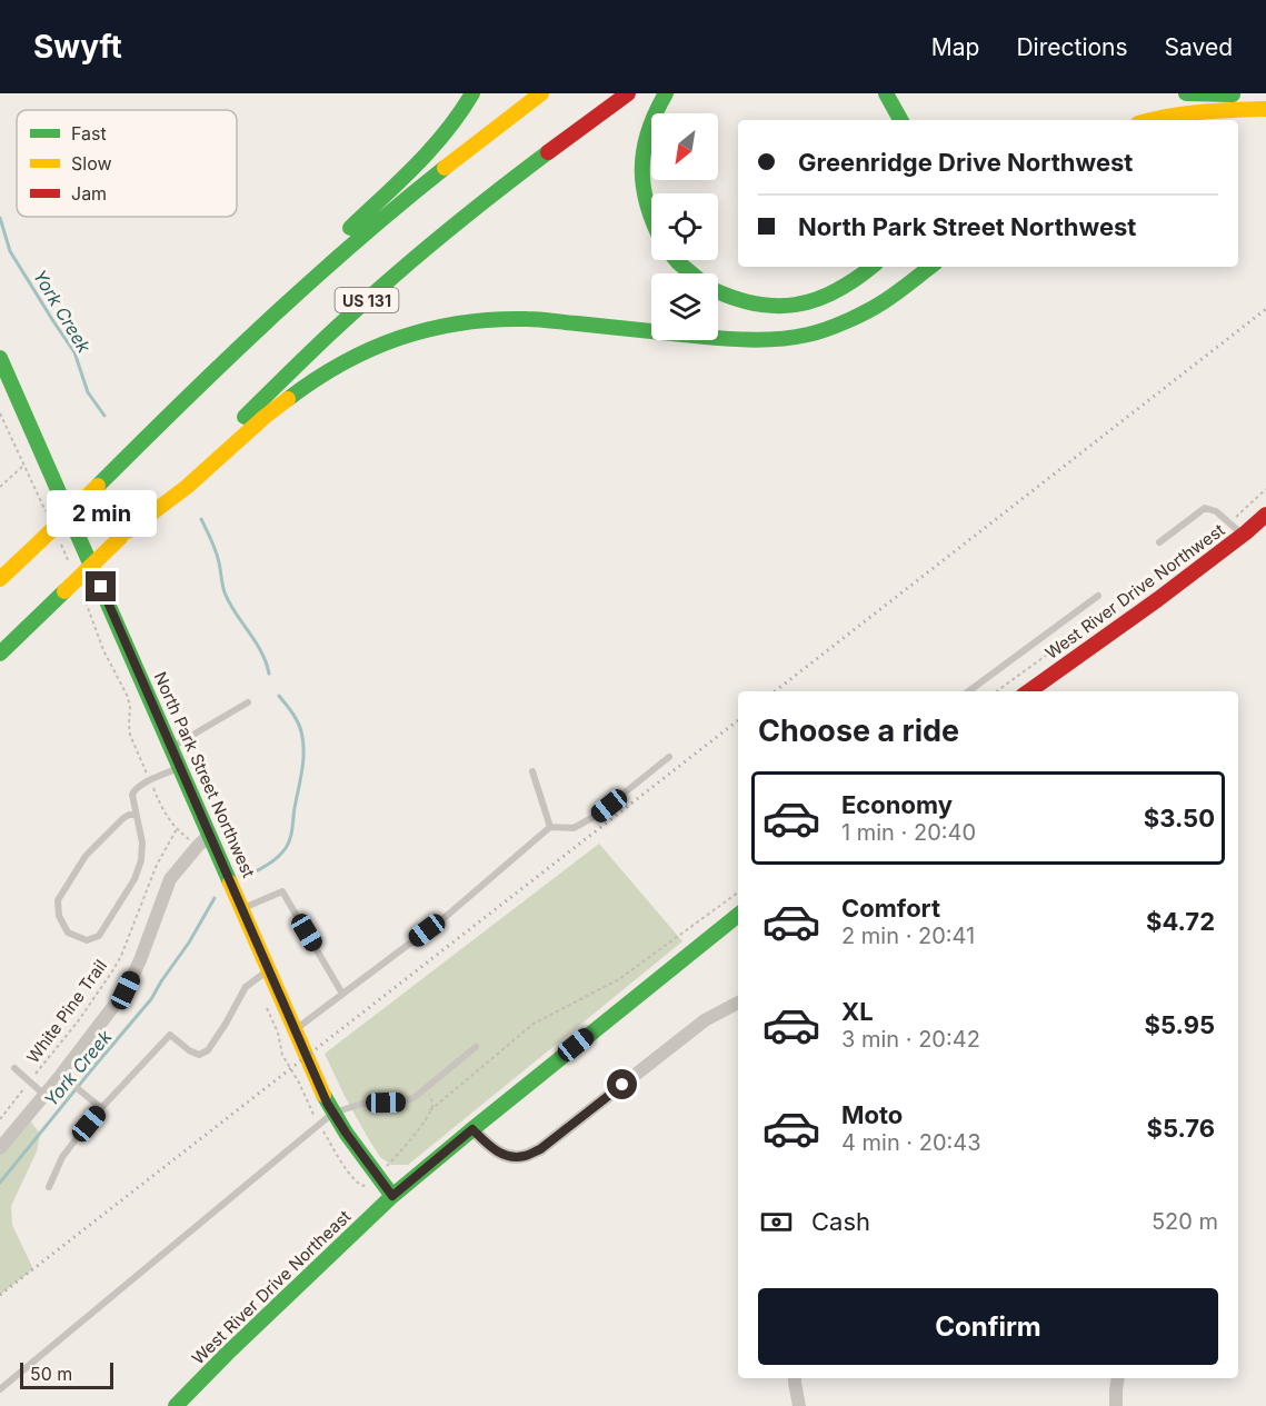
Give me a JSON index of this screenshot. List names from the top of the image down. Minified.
{"streets":{"main road":["US 131","West River Drive Northwest","North Park Street Northwest","West River Drive Northeast"],"path":["White Pine Trail"]},"crossings":[["North Park Street Northwest","West River Drive Northeast"]],"water":["York Creek"],"legend":["Fast","Slow","Jam"],"scale_bar":"50 m","north":"bottom left","page":{"header":"Swyft","nav":["Map","Directions","Saved"],"banner":["Greenridge Drive Northwest","North Park Street Northwest"],"bubble":"2 min","heading":"Choose a ride","list":[{"name":"Economy","note":"1 min · 20:40","value":"$3.50"},{"name":"Comfort","note":"2 min · 20:41","value":"$4.72"},{"name":"XL","note":"3 min · 20:42","value":"$5.95"},{"name":"Moto","note":"4 min · 20:43","value":"$5.76"}],"pay":["Cash","520 m"],"buttons":"Confirm","scale":"50 m"}}
